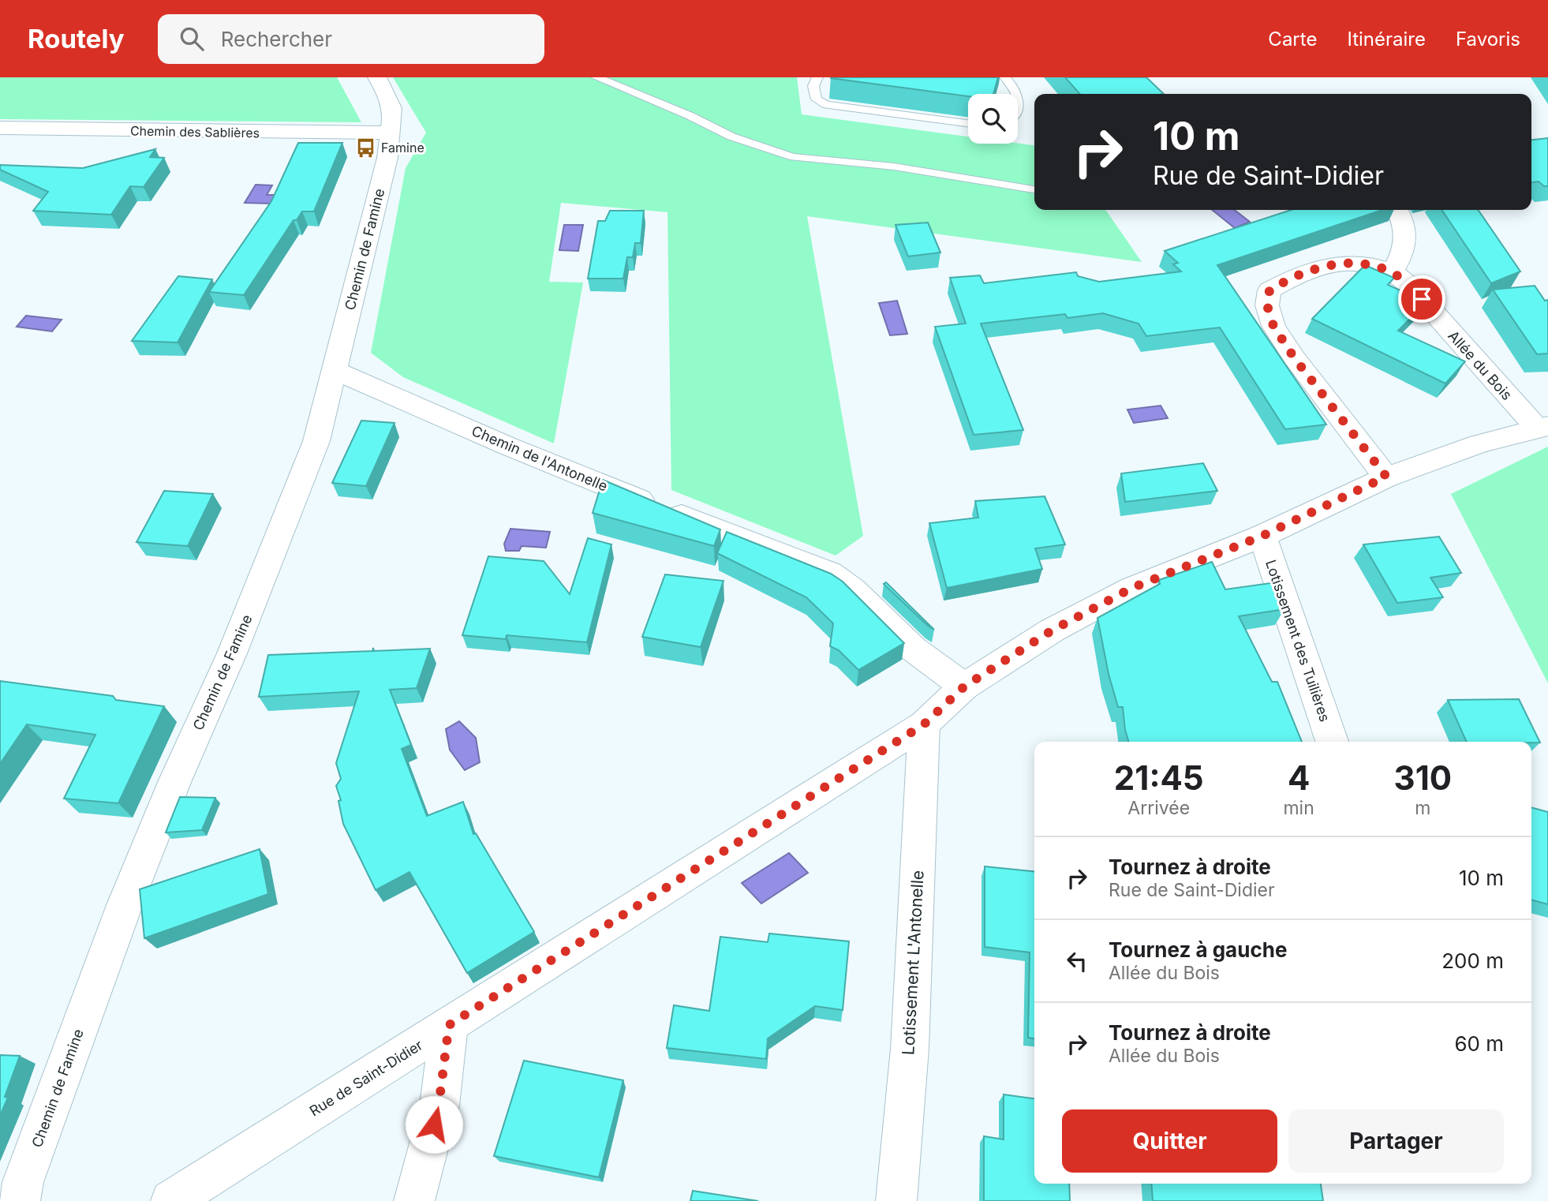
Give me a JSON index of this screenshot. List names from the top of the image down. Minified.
{"streets":{"street":["Chemin des Sablières","Chemin de Famine","Allée du Bois","Chemin de l'Antonelle","Lotissement des Tuilières","Lotissement L'Antonelle","Rue de Saint-Didier"]},"crossings":[["Chemin des Sablières","Chemin de Famine"],["Chemin de Famine","Chemin de l'Antonelle"],["Allée du Bois","Rue de Saint-Didier"],["Chemin de l'Antonelle","Rue de Saint-Didier"],["Lotissement des Tuilières","Rue de Saint-Didier"],["Lotissement L'Antonelle","Rue de Saint-Didier"]],"places":{"bus stop":["Famine"]},"page":{"header":"Routely","search":"Rechercher","nav":["Carte","Itinéraire","Favoris"],"turn":["10 m","Rue de Saint-Didier"],"eta":["21:45","Arrivée","4","min","310","m"],"list":[{"name":"Tournez à droite","note":"Rue de Saint-Didier","value":"10 m"},{"name":"Tournez à gauche","note":"Allée du Bois","value":"200 m"},{"name":"Tournez à droite","note":"Allée du Bois","value":"60 m"}],"buttons":["Quitter","Partager"]}}
